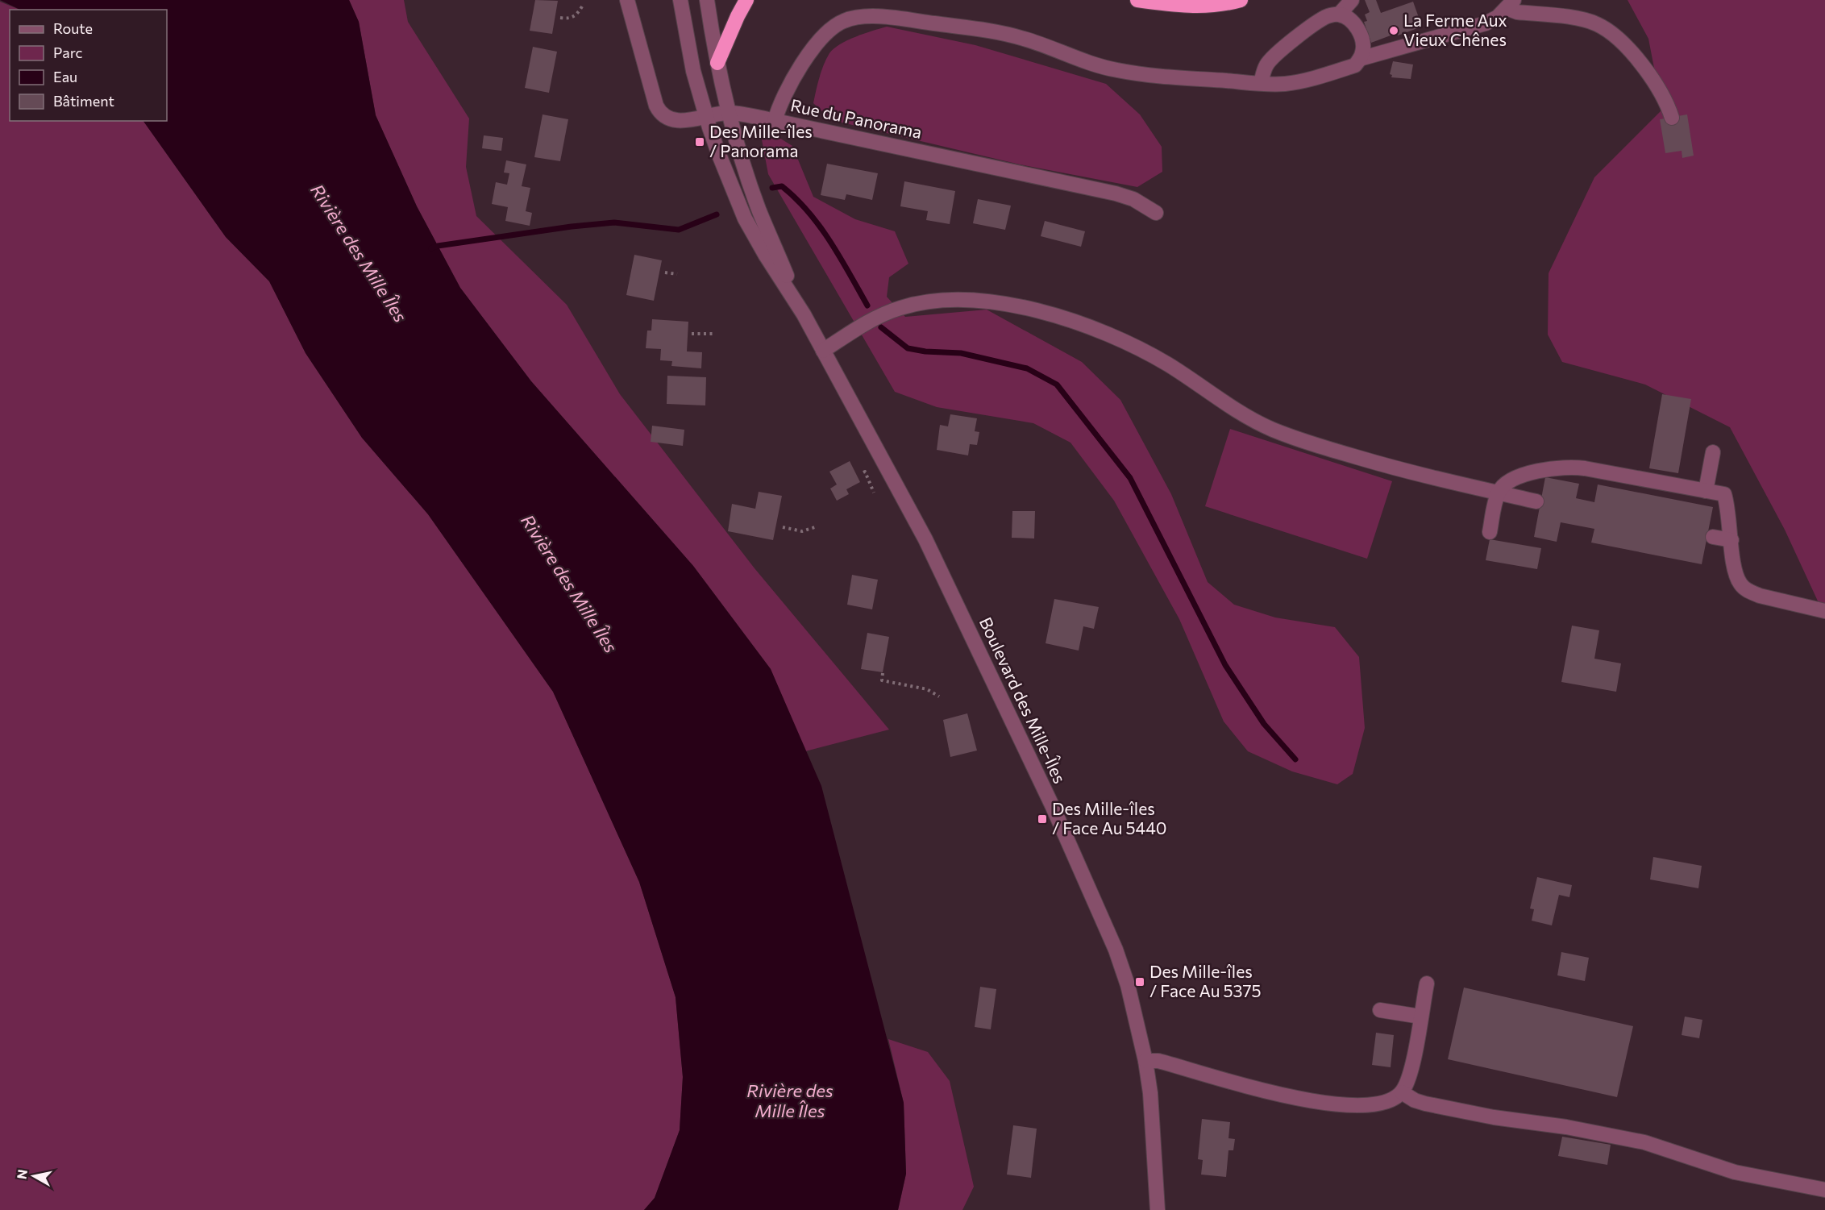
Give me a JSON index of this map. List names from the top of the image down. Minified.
{"streets":{"street":["Rue du Panorama","Boulevard des Mille-Îles"]},"crossings":[["Rue du Panorama","Boulevard des Mille-Îles"]],"water":["Rivière des Mille Îles"],"places":{"other":["La Ferme Aux Vieux Chênes"],"transit":["Des Mille-îles / Panorama","Des Mille-îles / Face Au 5440","Des Mille-îles / Face Au 5375"]},"legend":["Route","Parc","Eau","Bâtiment"],"north":"left"}
